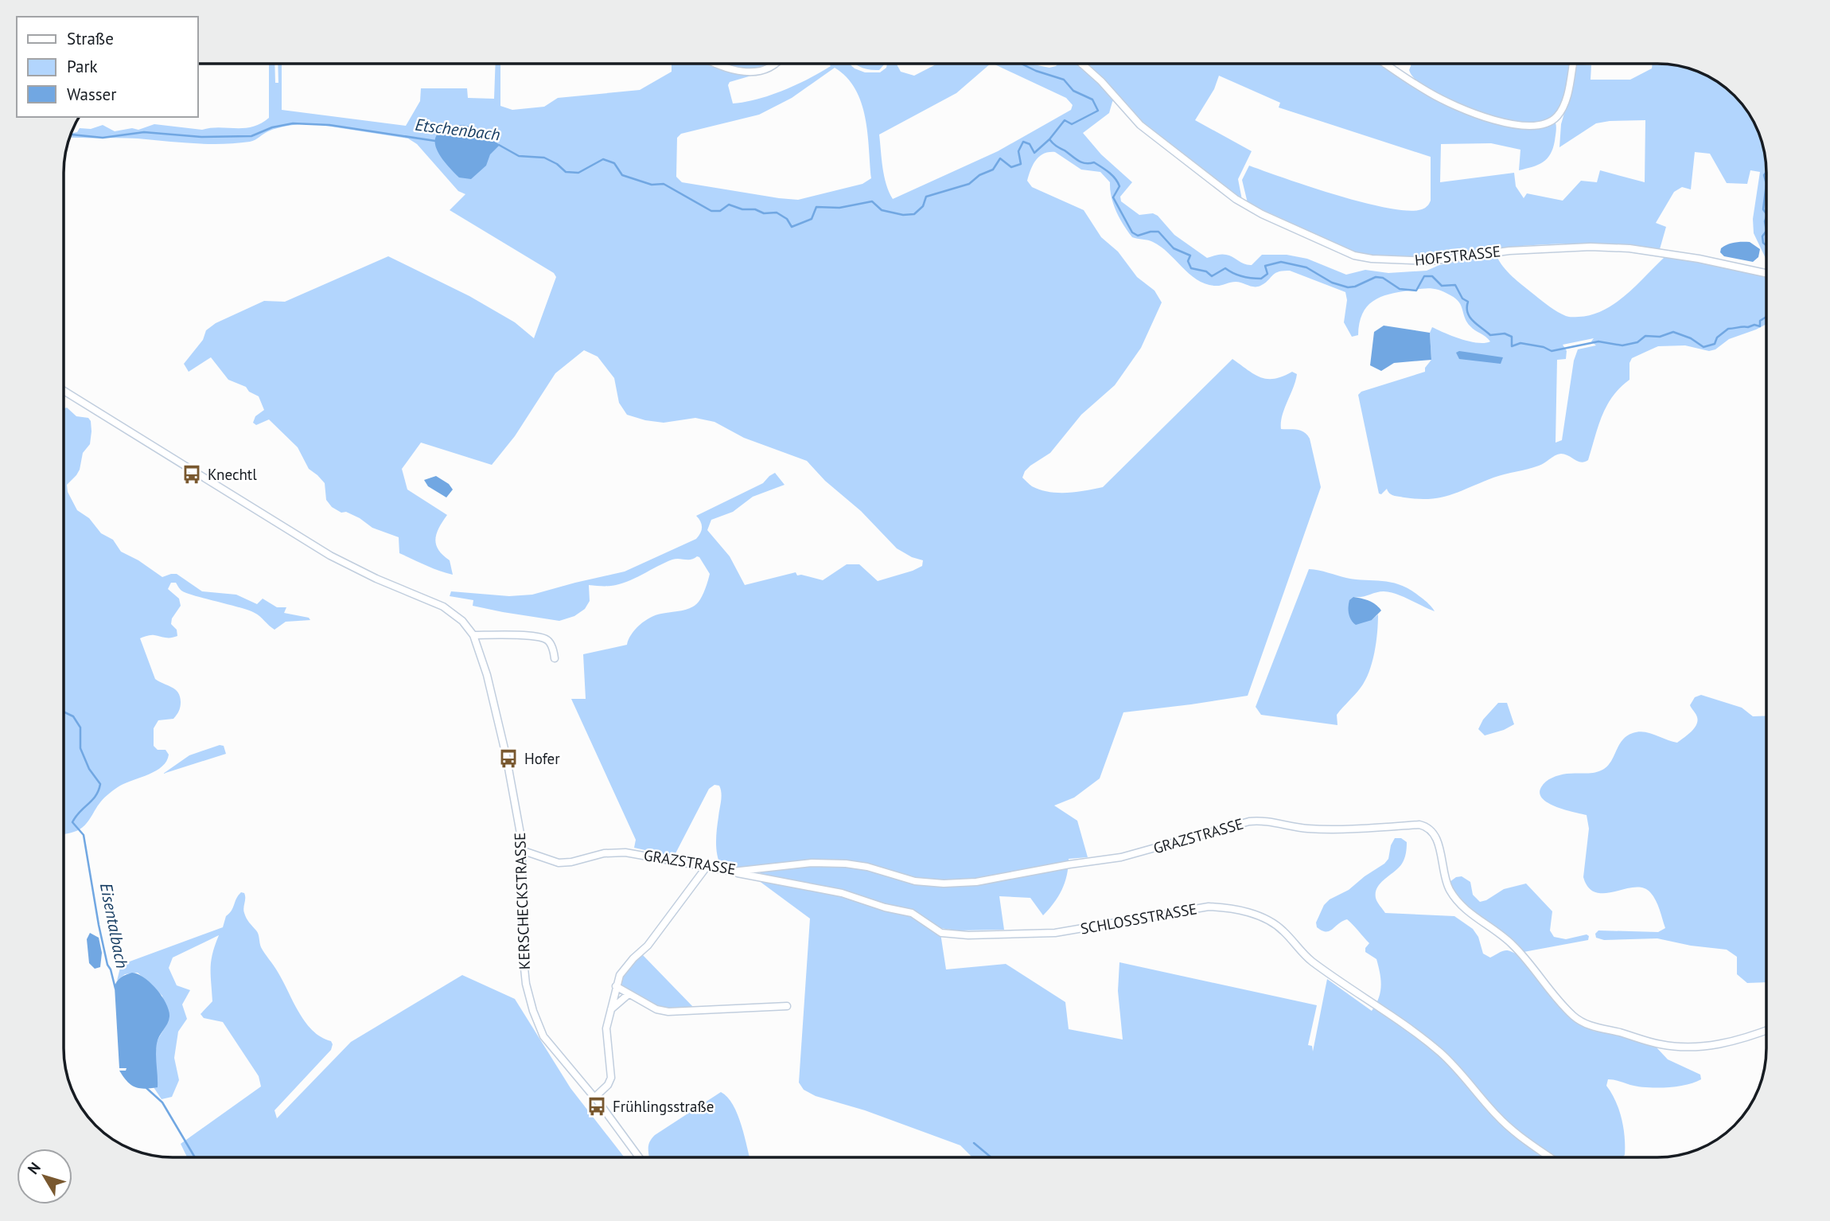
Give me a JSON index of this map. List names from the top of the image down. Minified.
{"streets":{"street":["HOFSTRASSE","GRAZSTRASSE","KERSCHECKSTRASSE","SCHLOSSSTRASSE"]},"crossings":[["GRAZSTRASSE","KERSCHECKSTRASSE"],["GRAZSTRASSE","SCHLOSSSTRASSE"]],"water":["Etschenbach","Eisentalbach"],"places":{"bus stop":["Knechtl","Hofer","Frühlingsstraße"]},"legend":["Straße","Park","Wasser"],"north":"top left"}
